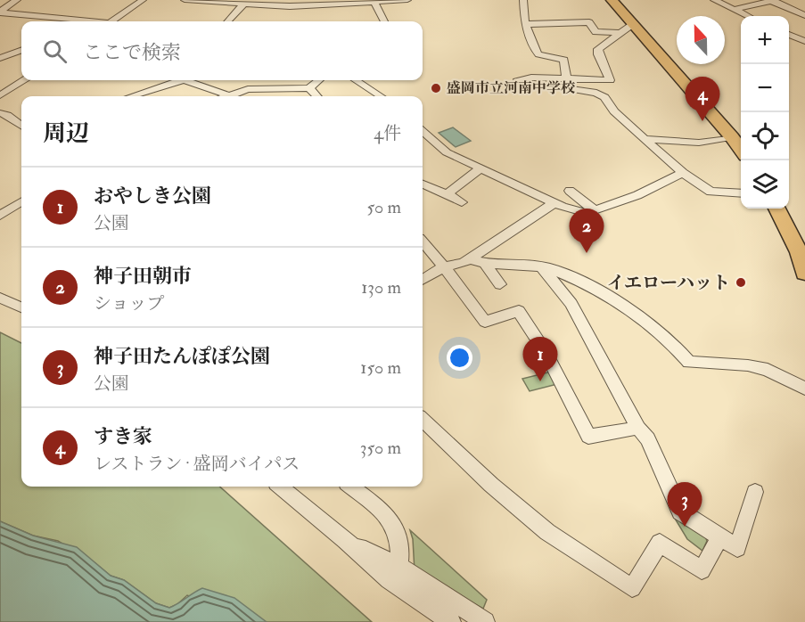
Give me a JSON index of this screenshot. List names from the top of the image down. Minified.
{"places":["盛岡市立河南中学校","イエローハット"],"north":"top","page":{"map_buttons":["+","−"],"search":"ここで検索","pins":["4","2","1","3"],"heading":["周辺","4件"],"list":[{"mark":"1","name":"おやしき公園","note":"公園","value":"50 m"},{"mark":"2","name":"神子田朝市","note":"ショップ","value":"130 m"},{"mark":"3","name":"神子田たんぽぽ公園","note":"公園","value":"150 m"},{"mark":"4","name":"すき家","note":"レストラン · 盛岡バイパス","value":"350 m"}]}}
